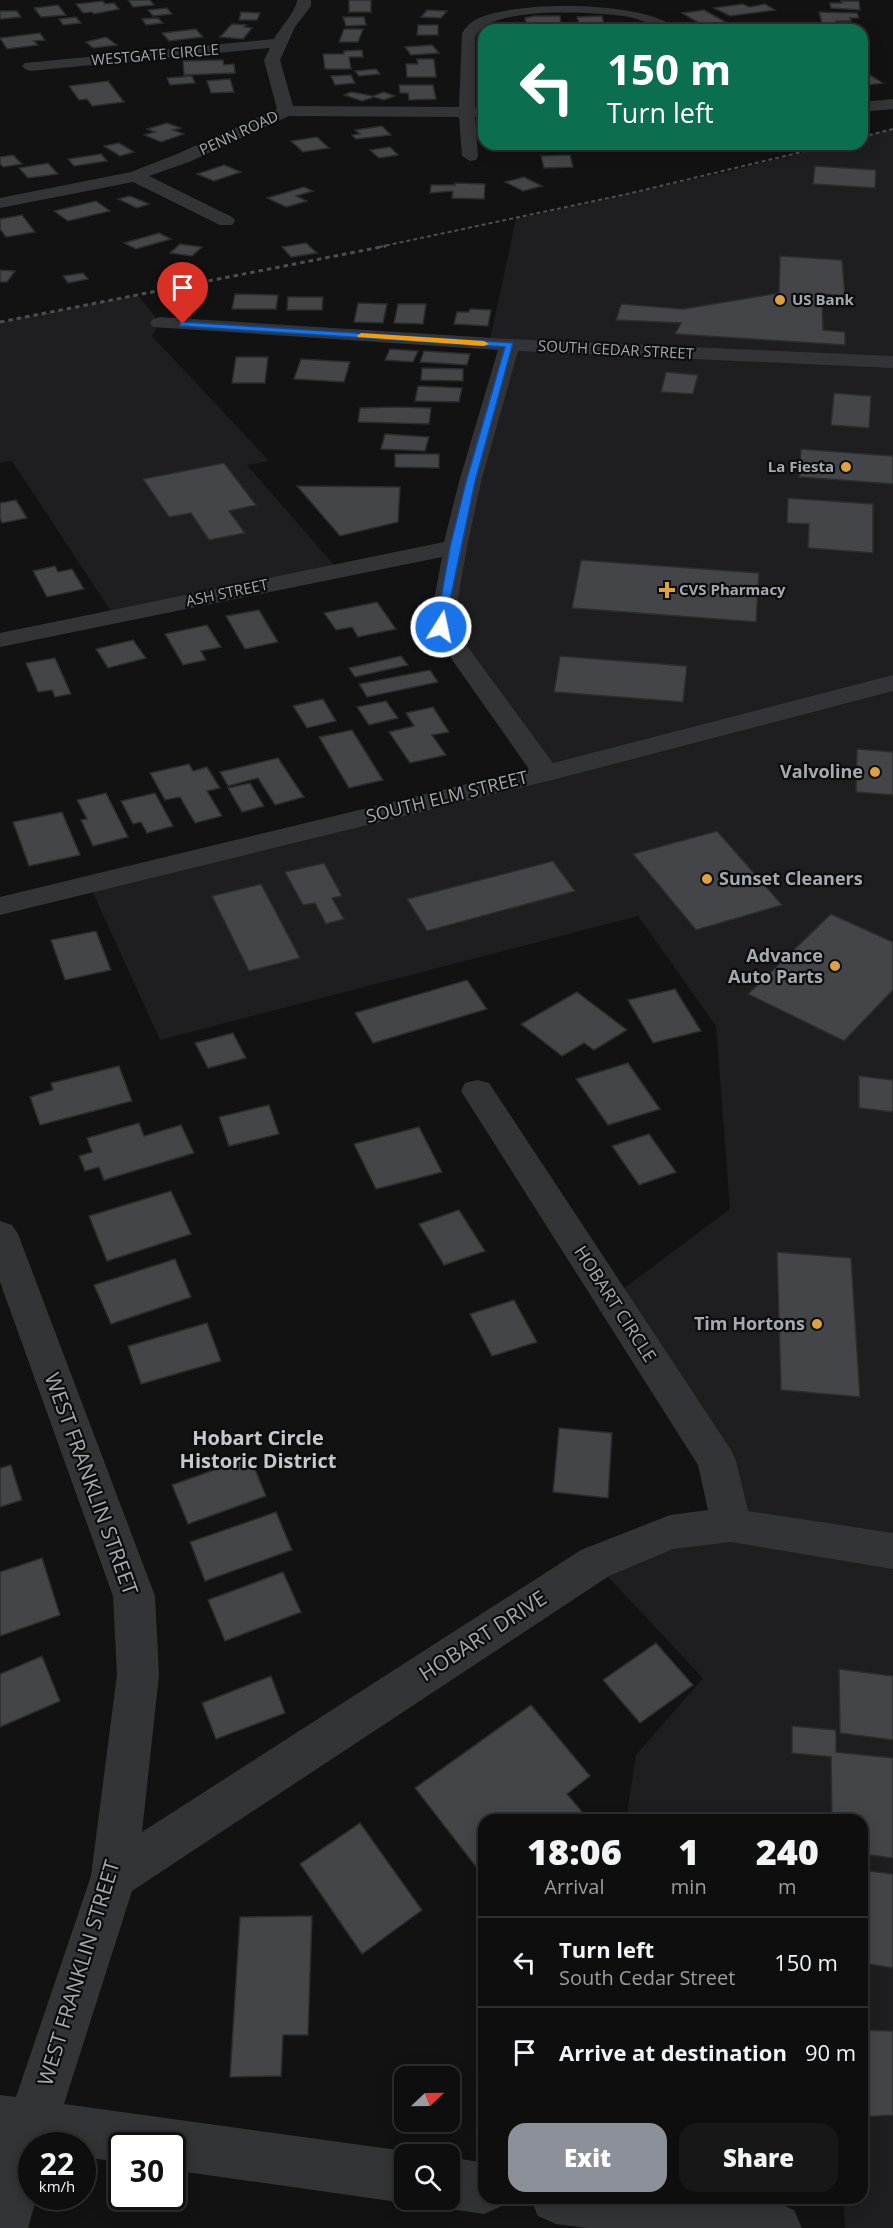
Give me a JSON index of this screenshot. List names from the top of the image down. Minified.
{"streets":{"street":["WESTGATE CIRCLE","PENN ROAD","SOUTH CEDAR STREET","ASH STREET","SOUTH ELM STREET","HOBART CIRCLE","WEST FRANKLIN STREET","HOBART DRIVE"]},"crossings":[["HOBART CIRCLE","HOBART DRIVE"],["WEST FRANKLIN STREET","HOBART DRIVE"]],"districts":["Hobart Circle Historic District"],"places":{"other":["US Bank","La Fiesta","Valvoline","Sunset Cleaners","Advance Auto Parts","Tim Hortons"],"health":["CVS Pharmacy"]},"north":"right","page":{"turn":["150 m","Turn left"],"eta":["18:06","Arrival","1","min","240","m"],"list":[{"name":"Turn left","note":"South Cedar Street","value":"150 m"},{"name":"Arrive at destination","value":"90 m"}],"buttons":["Exit","Share"],"speed":"22 km/h","limit":"30"}}
